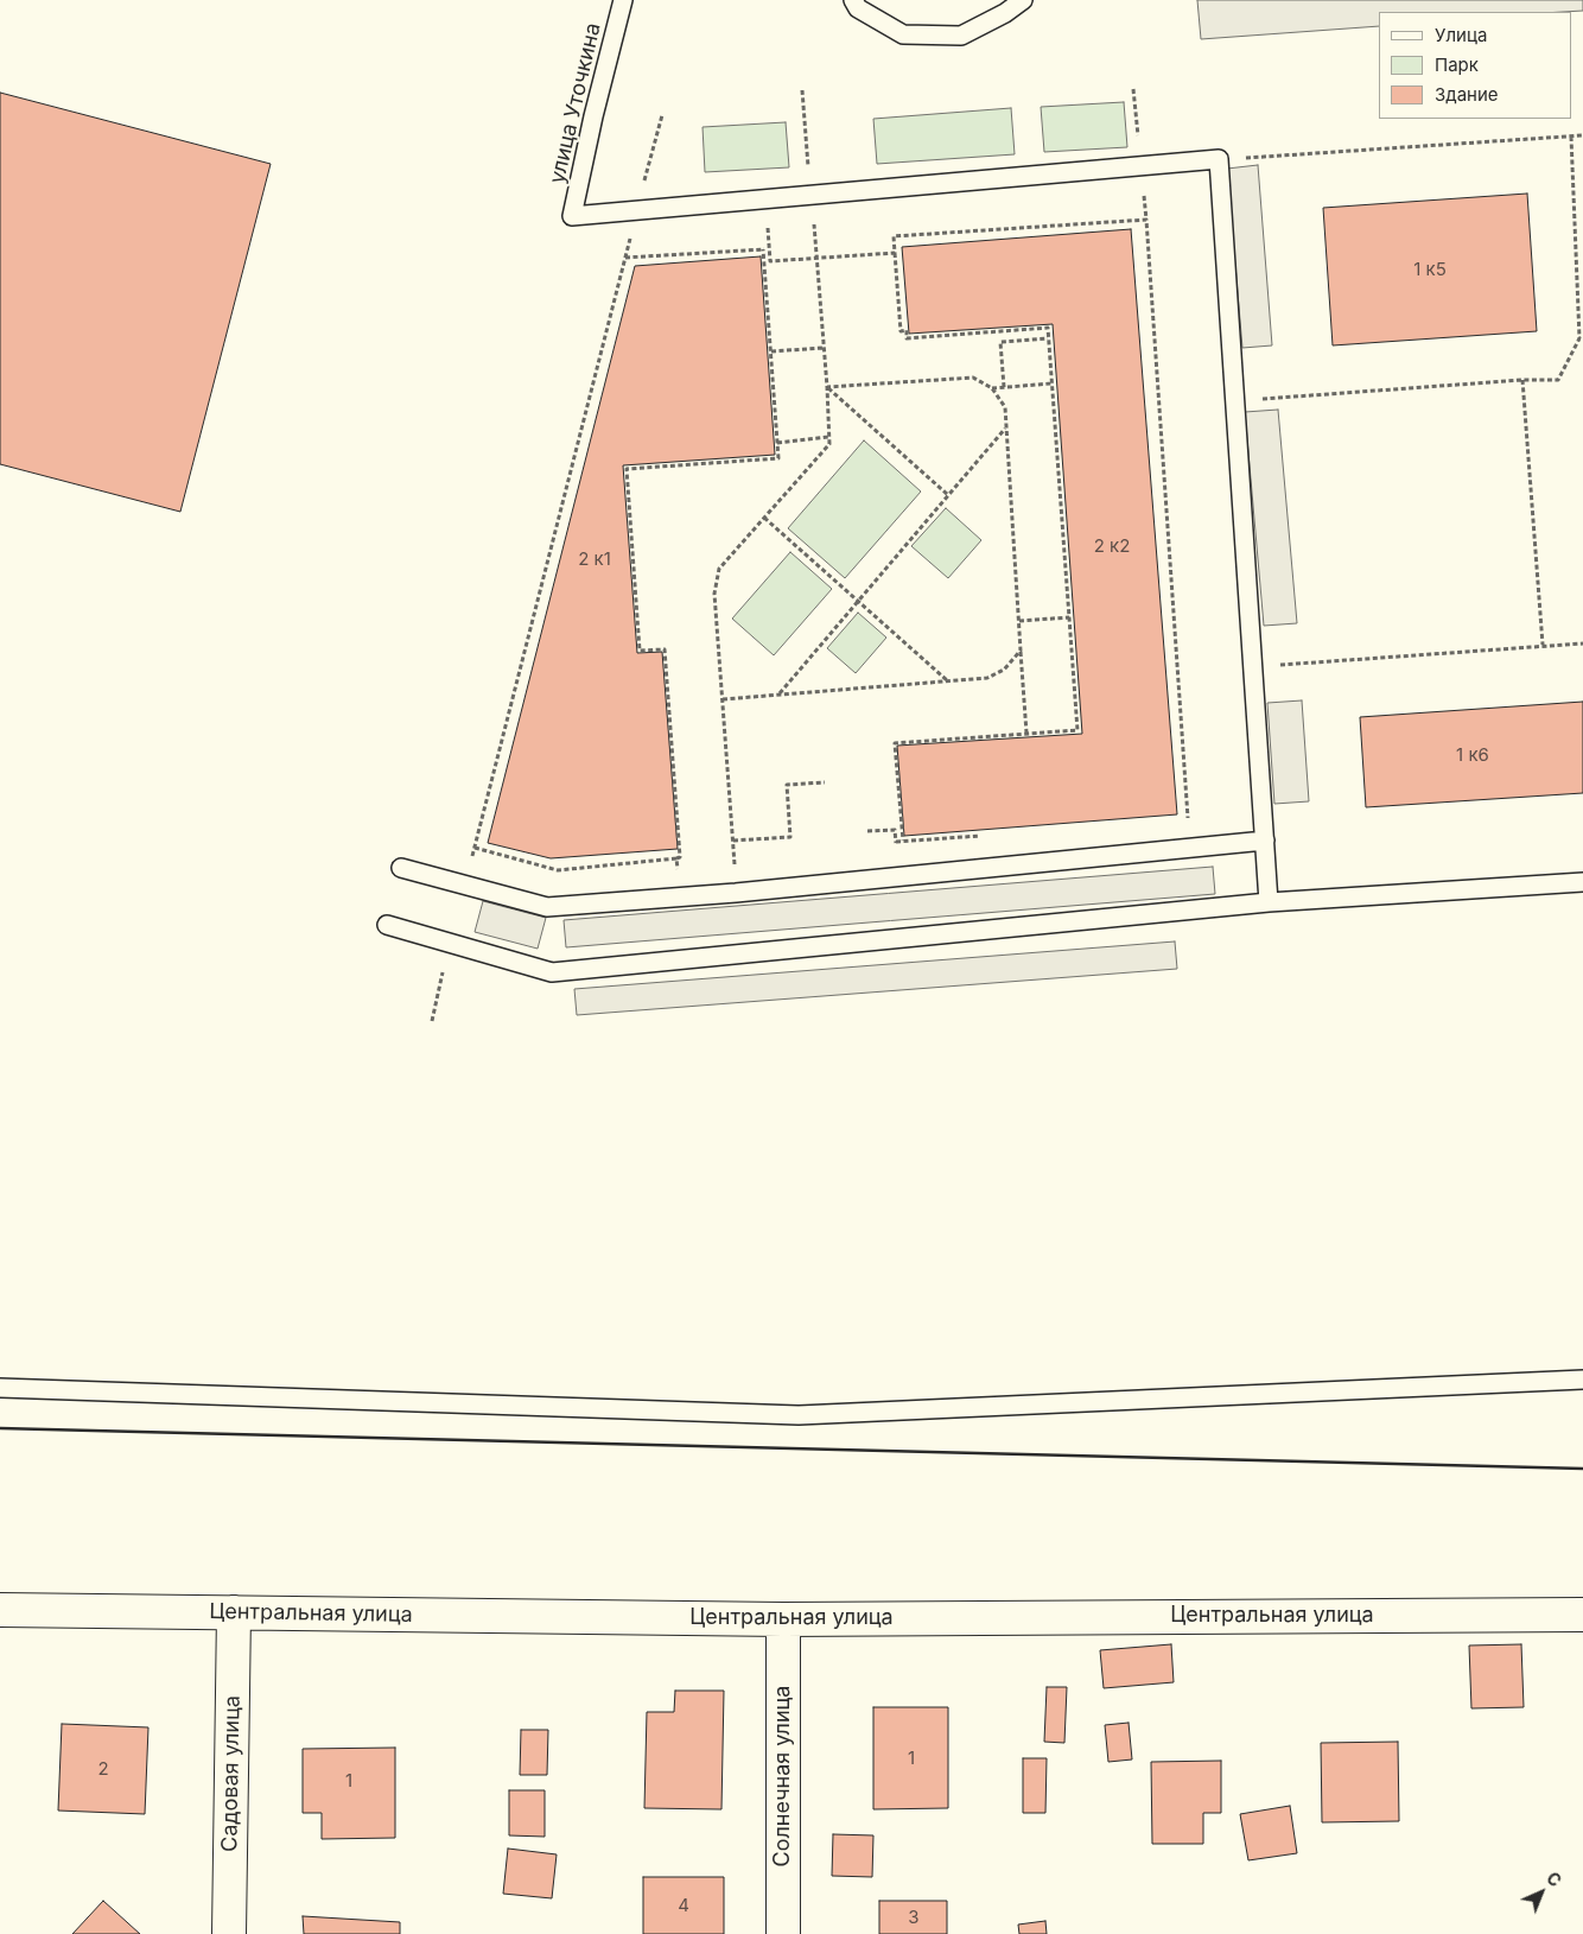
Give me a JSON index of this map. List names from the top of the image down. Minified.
{"streets":{"street":["Центральная улица","Садовая улица","Солнечная улица"],"lane":["улица Уточкина"]},"crossings":[["Центральная улица","Садовая улица"],["Центральная улица","Солнечная улица"]],"house_numbers":["1 к5","2 к2","2 к1","1 к6","1","2","1","4","3"],"legend":["Улица","Парк","Здание"],"north":"top right"}
